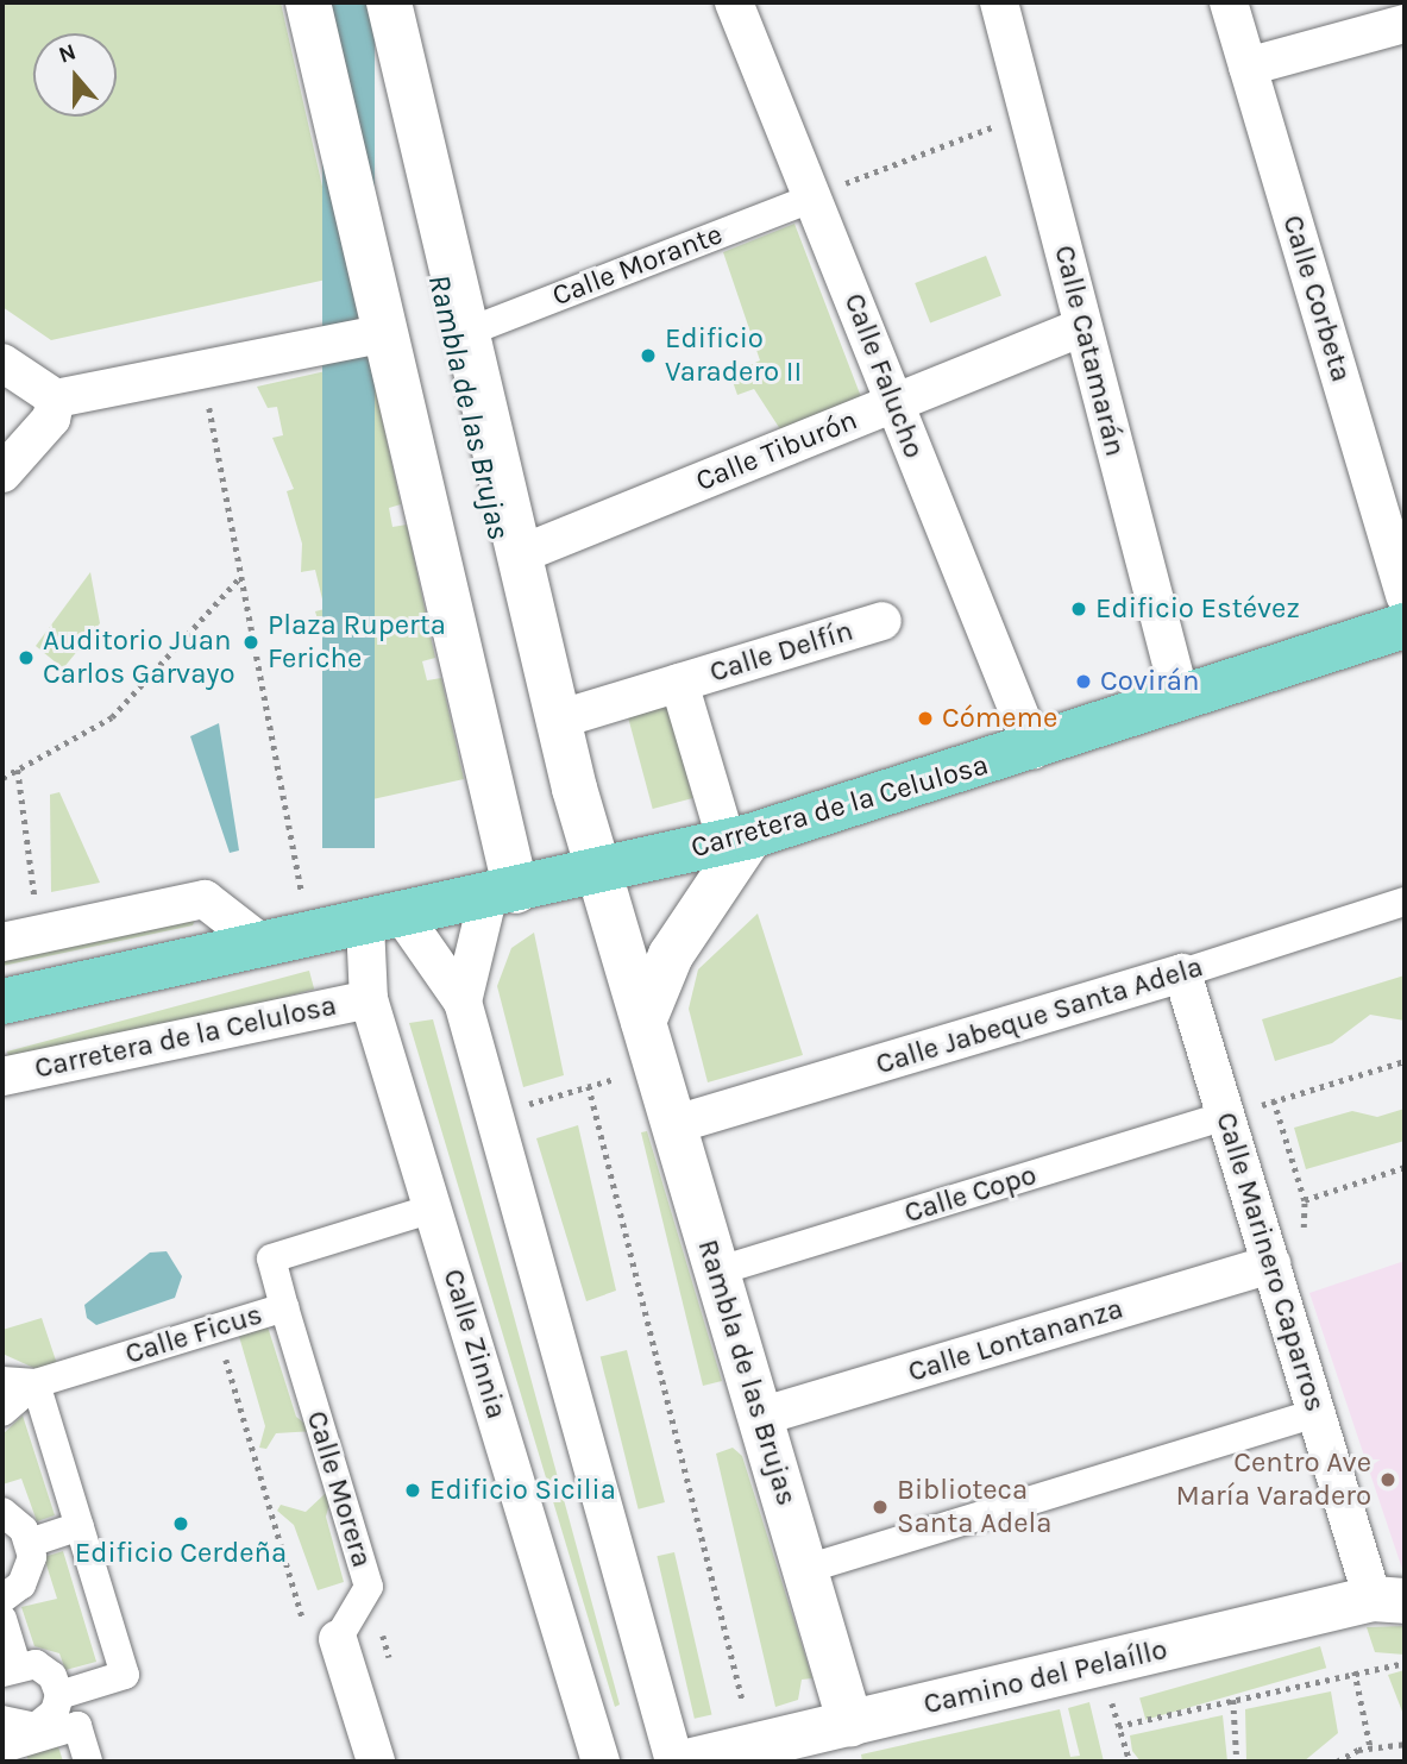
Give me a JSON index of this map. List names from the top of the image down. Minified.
{"streets":{"highway":["Carretera de la Celulosa"],"street":["Calle Morante","Calle Corbeta","Calle Catamarán","Calle Falucho","Calle Tiburón","Calle Delfín","Calle Jabeque Santa Adela","Calle Copo","Calle Marinero Caparros","Calle Ficus","Calle Lontananza","Calle Zinnia","Rambla de las Brujas","Calle Morera","Camino del Pelaíllo"]},"crossings":[["Calle Morante","Calle Falucho"],["Calle Morante","Rambla de las Brujas"],["Calle Catamarán","Calle Tiburón"],["Calle Catamarán","Carretera de la Celulosa"],["Calle Falucho","Calle Tiburón"],["Calle Falucho","Carretera de la Celulosa"],["Calle Tiburón","Rambla de las Brujas"],["Calle Delfín","Carretera de la Celulosa"],["Calle Delfín","Rambla de las Brujas"],["Carretera de la Celulosa","Calle Zinnia"],["Carretera de la Celulosa","Rambla de las Brujas"],["Calle Jabeque Santa Adela","Calle Marinero Caparros"],["Calle Jabeque Santa Adela","Rambla de las Brujas"],["Calle Copo","Calle Marinero Caparros"],["Calle Copo","Rambla de las Brujas"],["Calle Marinero Caparros","Calle Lontananza"],["Calle Marinero Caparros","Camino del Pelaíllo"],["Calle Ficus","Calle Zinnia"],["Calle Ficus","Calle Morera"],["Calle Lontananza","Rambla de las Brujas"],["Rambla de las Brujas","Camino del Pelaíllo"]],"water":["Rambla de las Brujas"],"places":["Edificio Varadero II","Edificio Estévez","Plaza Ruperta Feriche","Auditorio Juan Carlos Garvayo","Covirán","Cómeme","Centro Ave María Varadero","Edificio Sicilia","Biblioteca Santa Adela","Edificio Cerdeña"],"north":"top"}
